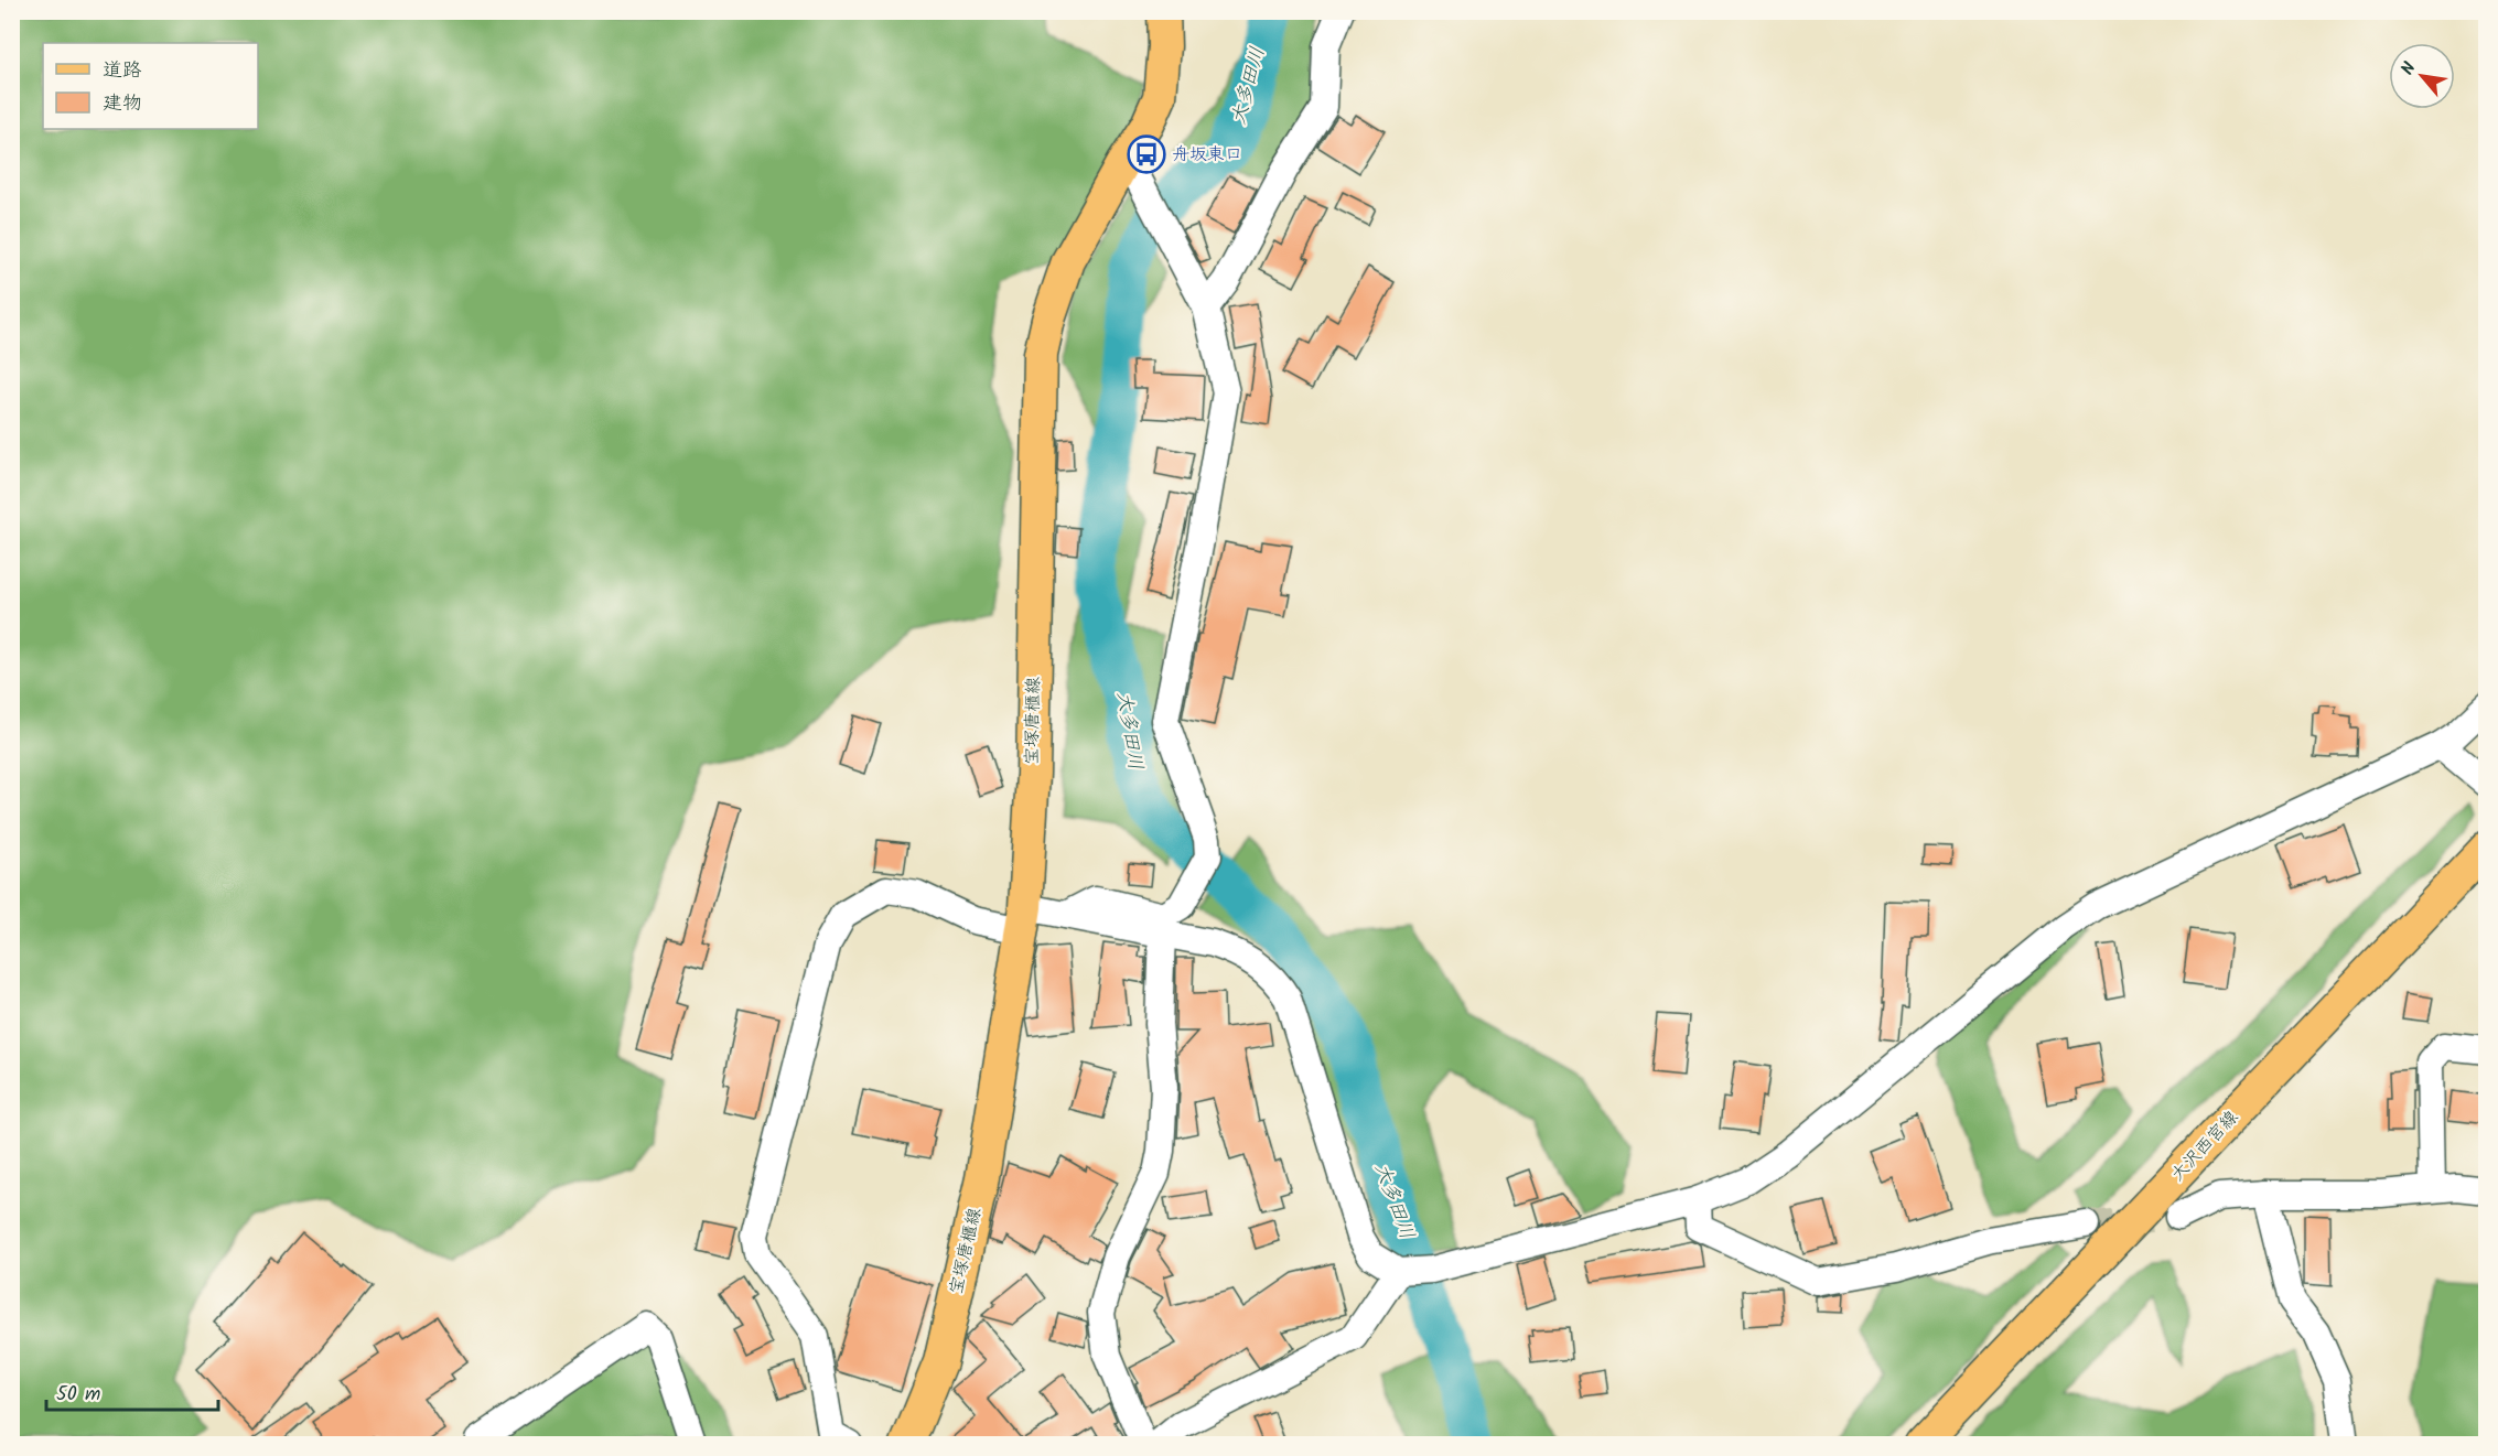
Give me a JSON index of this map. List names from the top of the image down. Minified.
{"streets":{"main road":["宝塚唐櫃線","大沢西宮線"]},"water":["大多田川"],"places":{"bus stop":["舟坂東口"]},"legend":["道路","建物"],"scale_bar":"50 m","north":"top left"}
